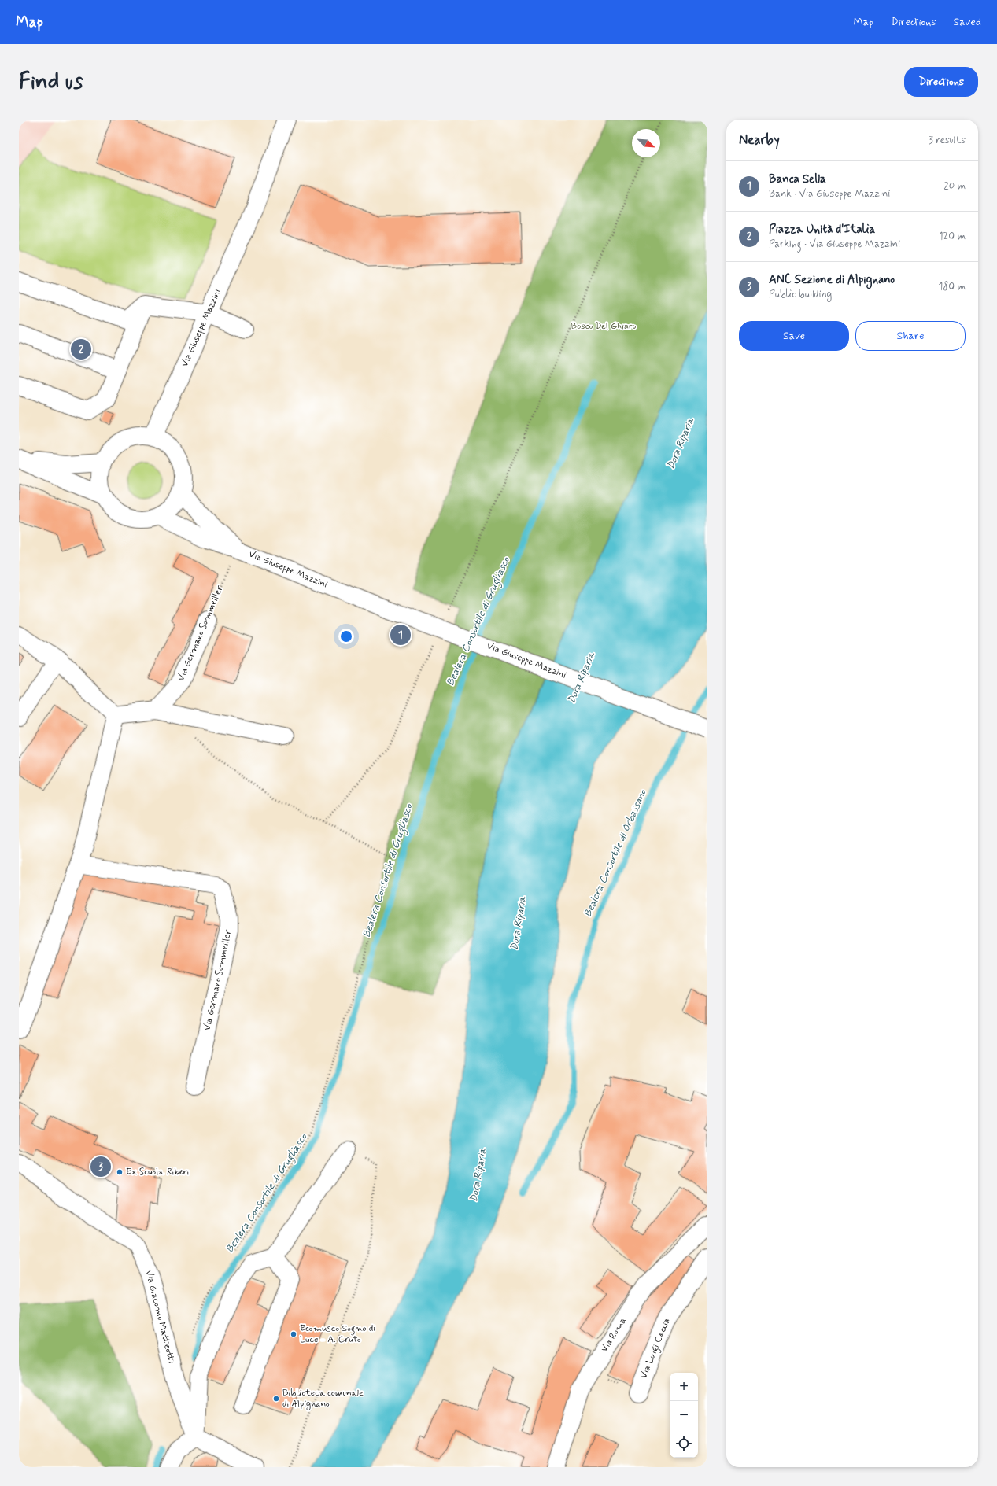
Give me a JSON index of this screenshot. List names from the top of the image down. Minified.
{"streets":{"street":["Via Giuseppe Mazzini","Via Germano Sommeiller","Via Giacomo Matteotti","Via Roma","Via Luigi Caccia"]},"water":["Dora Riparia","Bealera Consortile di Grugliasco","Bealera Consortile di Orbassano"],"parks":["Bosco Del Ghiaro"],"places":["Ex Scuola Riberi","Ecomuseo Sogno di Luce - A. Cruto","Biblioteca comunale di Alpignano"],"north":"bottom right","page":{"header":"Map","nav":["Map","Directions","Saved"],"buttons":["Directions",["Save","Share"]],"title":"Find us","heading":["Nearby","3 results"],"list":[{"mark":"1","name":"Banca Sella","note":"Bank · Via Giuseppe Mazzini","value":"20 m"},{"mark":"2","name":"Piazza Unità d'Italia","note":"Parking · Via Giuseppe Mazzini","value":"120 m"},{"mark":"3","name":"ANC Sezione di Alpignano","note":"Public building","value":"180 m"}],"pins":["2","1","3"],"map_buttons":["+","−"]}}
